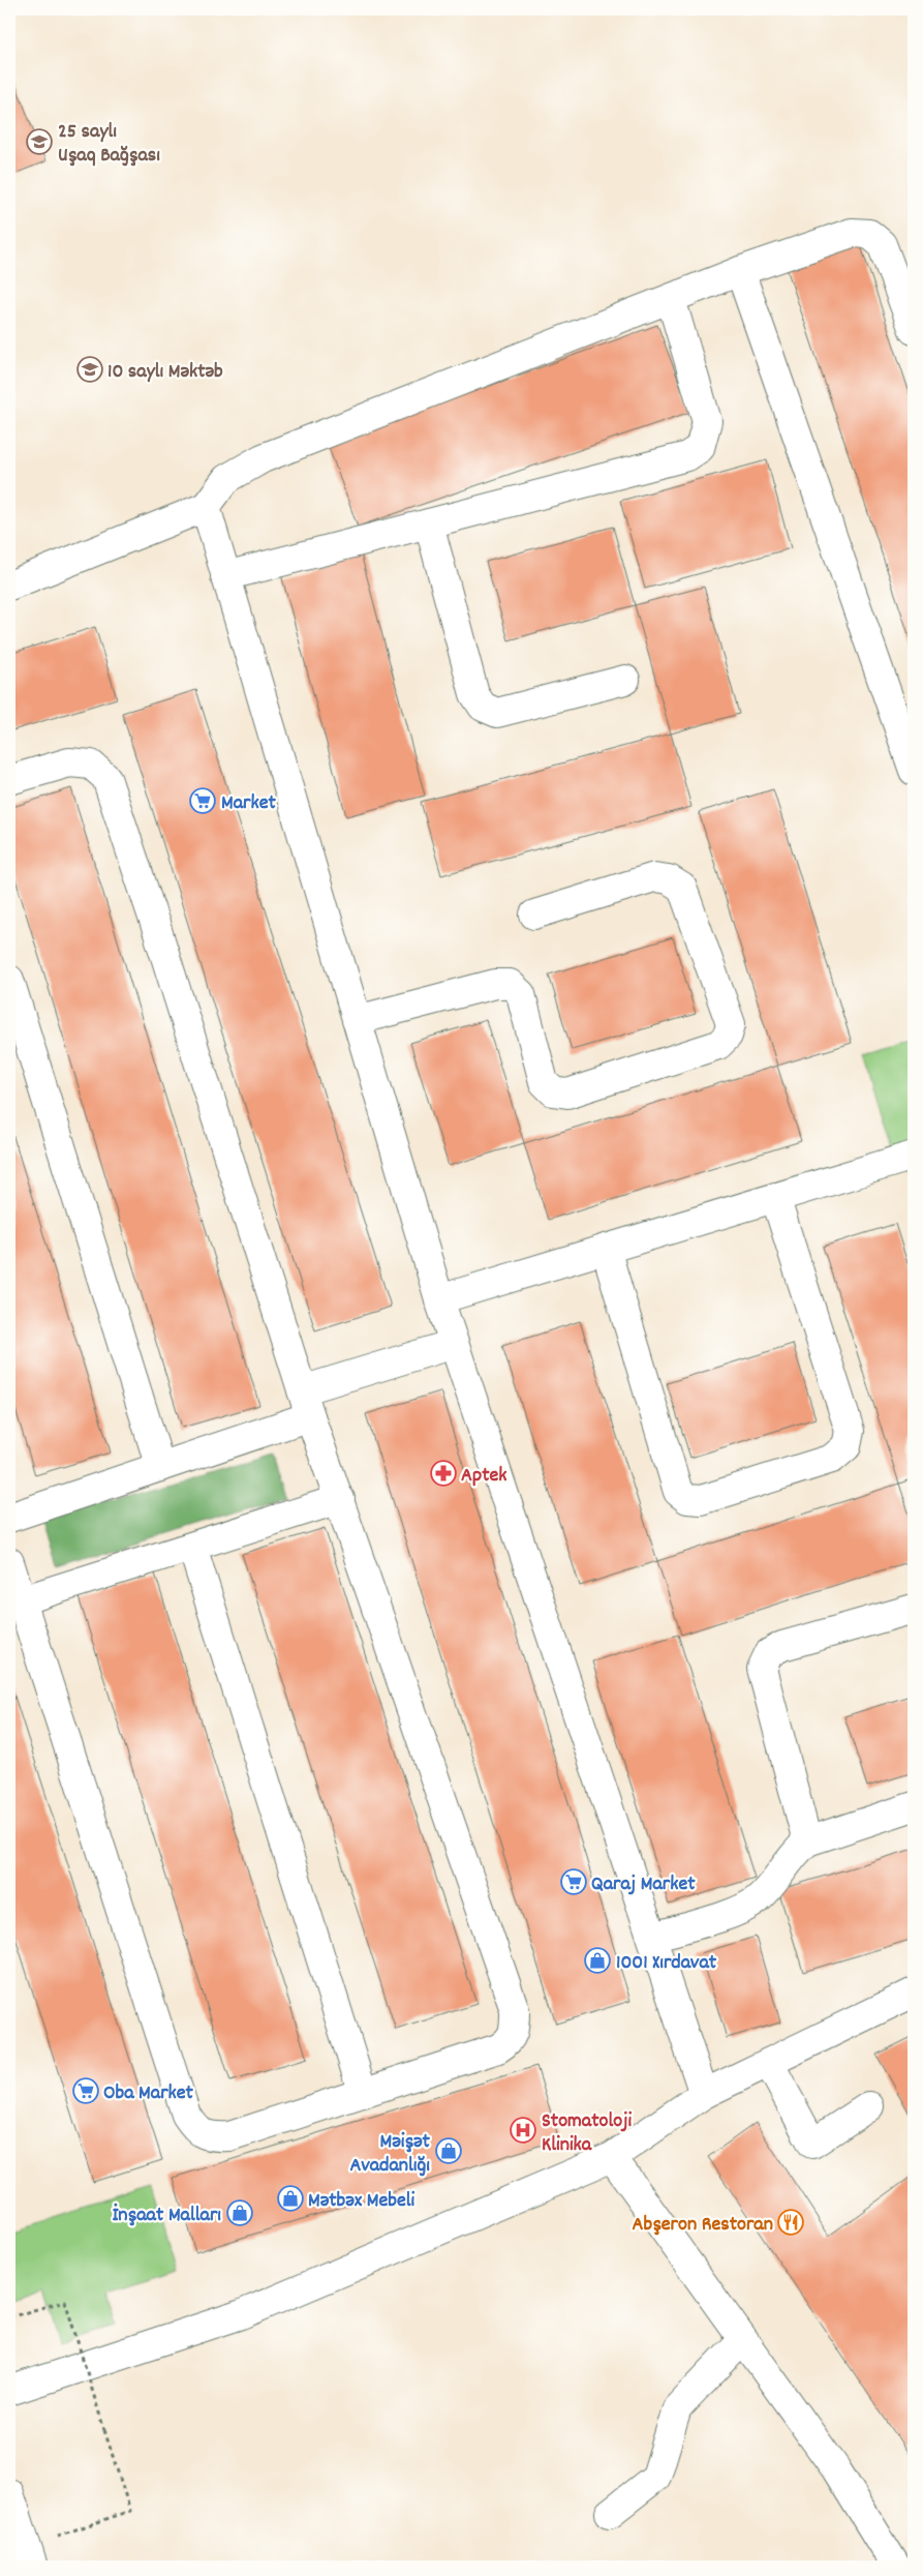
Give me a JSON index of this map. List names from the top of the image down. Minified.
{"places":{"school or university":["25 saylı Uşaq Bağşası","10 saylı Məktəb"],"supermarket":["Market","Qaraj Market","Oba Market"],"pharmacy":["Aptek"],"shop":["1001 Xırdavat","Məişət Avadanlığı","Mətbəx Mebeli","İnşaat Malları"],"hospital":["Stomatoloji Klinika"],"restaurant":["Abşeron Restoran"]}}
